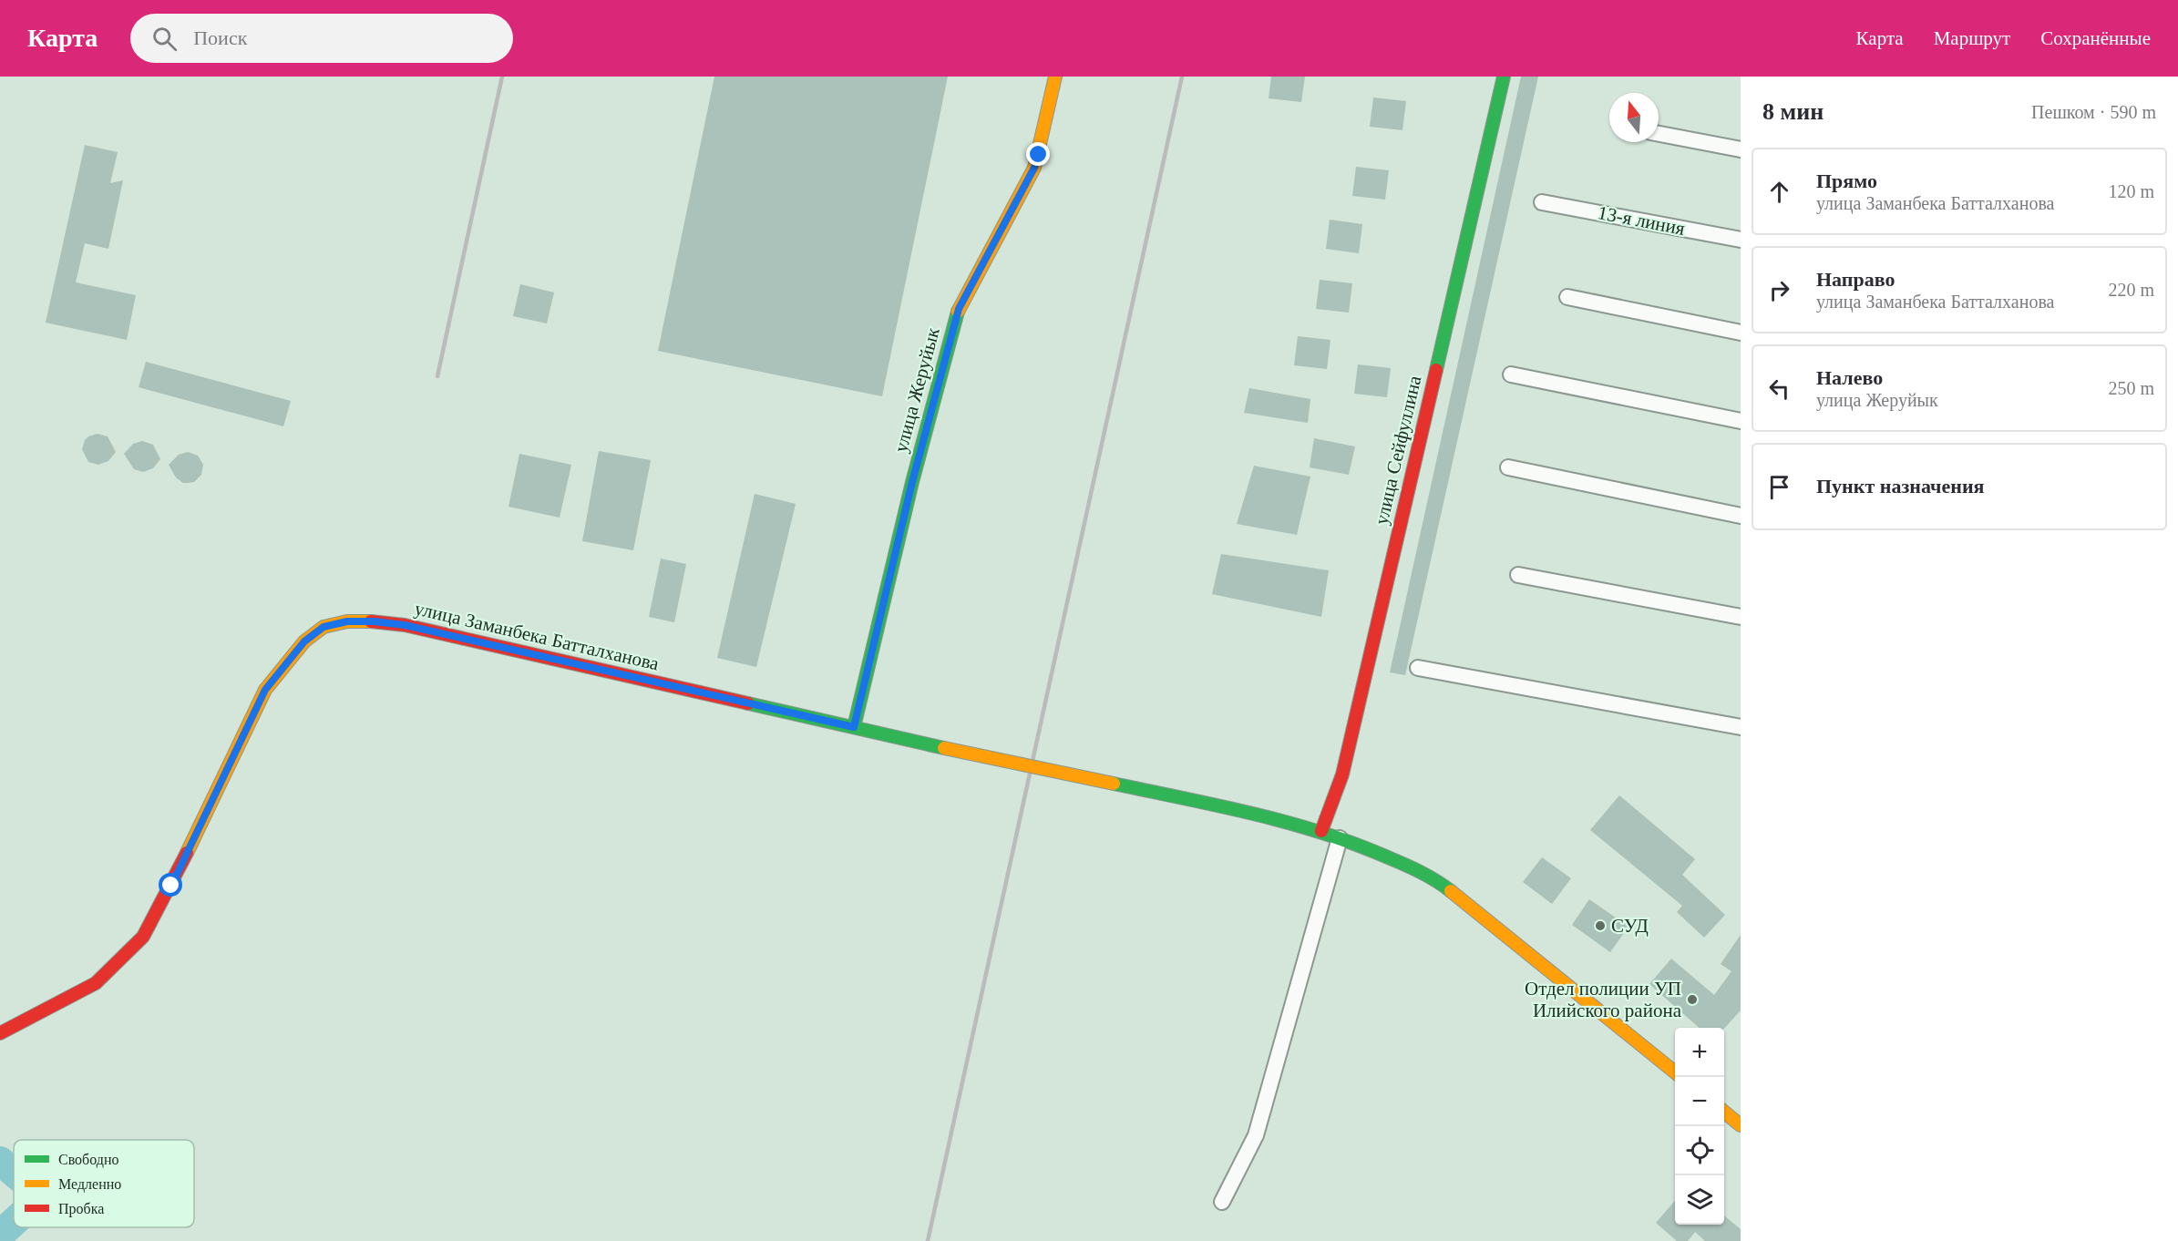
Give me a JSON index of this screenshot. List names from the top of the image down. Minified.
{"streets":{"main road":["улица Жеруйык","улица Сейфуллина","улица Заманбека Батталханова"],"street":["13-я линия"]},"crossings":[["улица Жеруйык","улица Заманбека Батталханова"],["улица Сейфуллина","улица Заманбека Батталханова"]],"places":["СУД","Отдел полиции УП Илийского района"],"legend":["Свободно","Медленно","Пробка"],"north":"top","page":{"header":"Карта","search":"Поиск","nav":["Карта","Маршрут","Сохранённые"],"heading":["8 мин","Пешком · 590 m"],"list":[["Прямо","улица Заманбека Батталханова","120 m"],["Направо","улица Заманбека Батталханова","220 m"],["Налево","улица Жеруйык","250 m"],"Пункт назначения"],"map_buttons":["+","−"]}}
